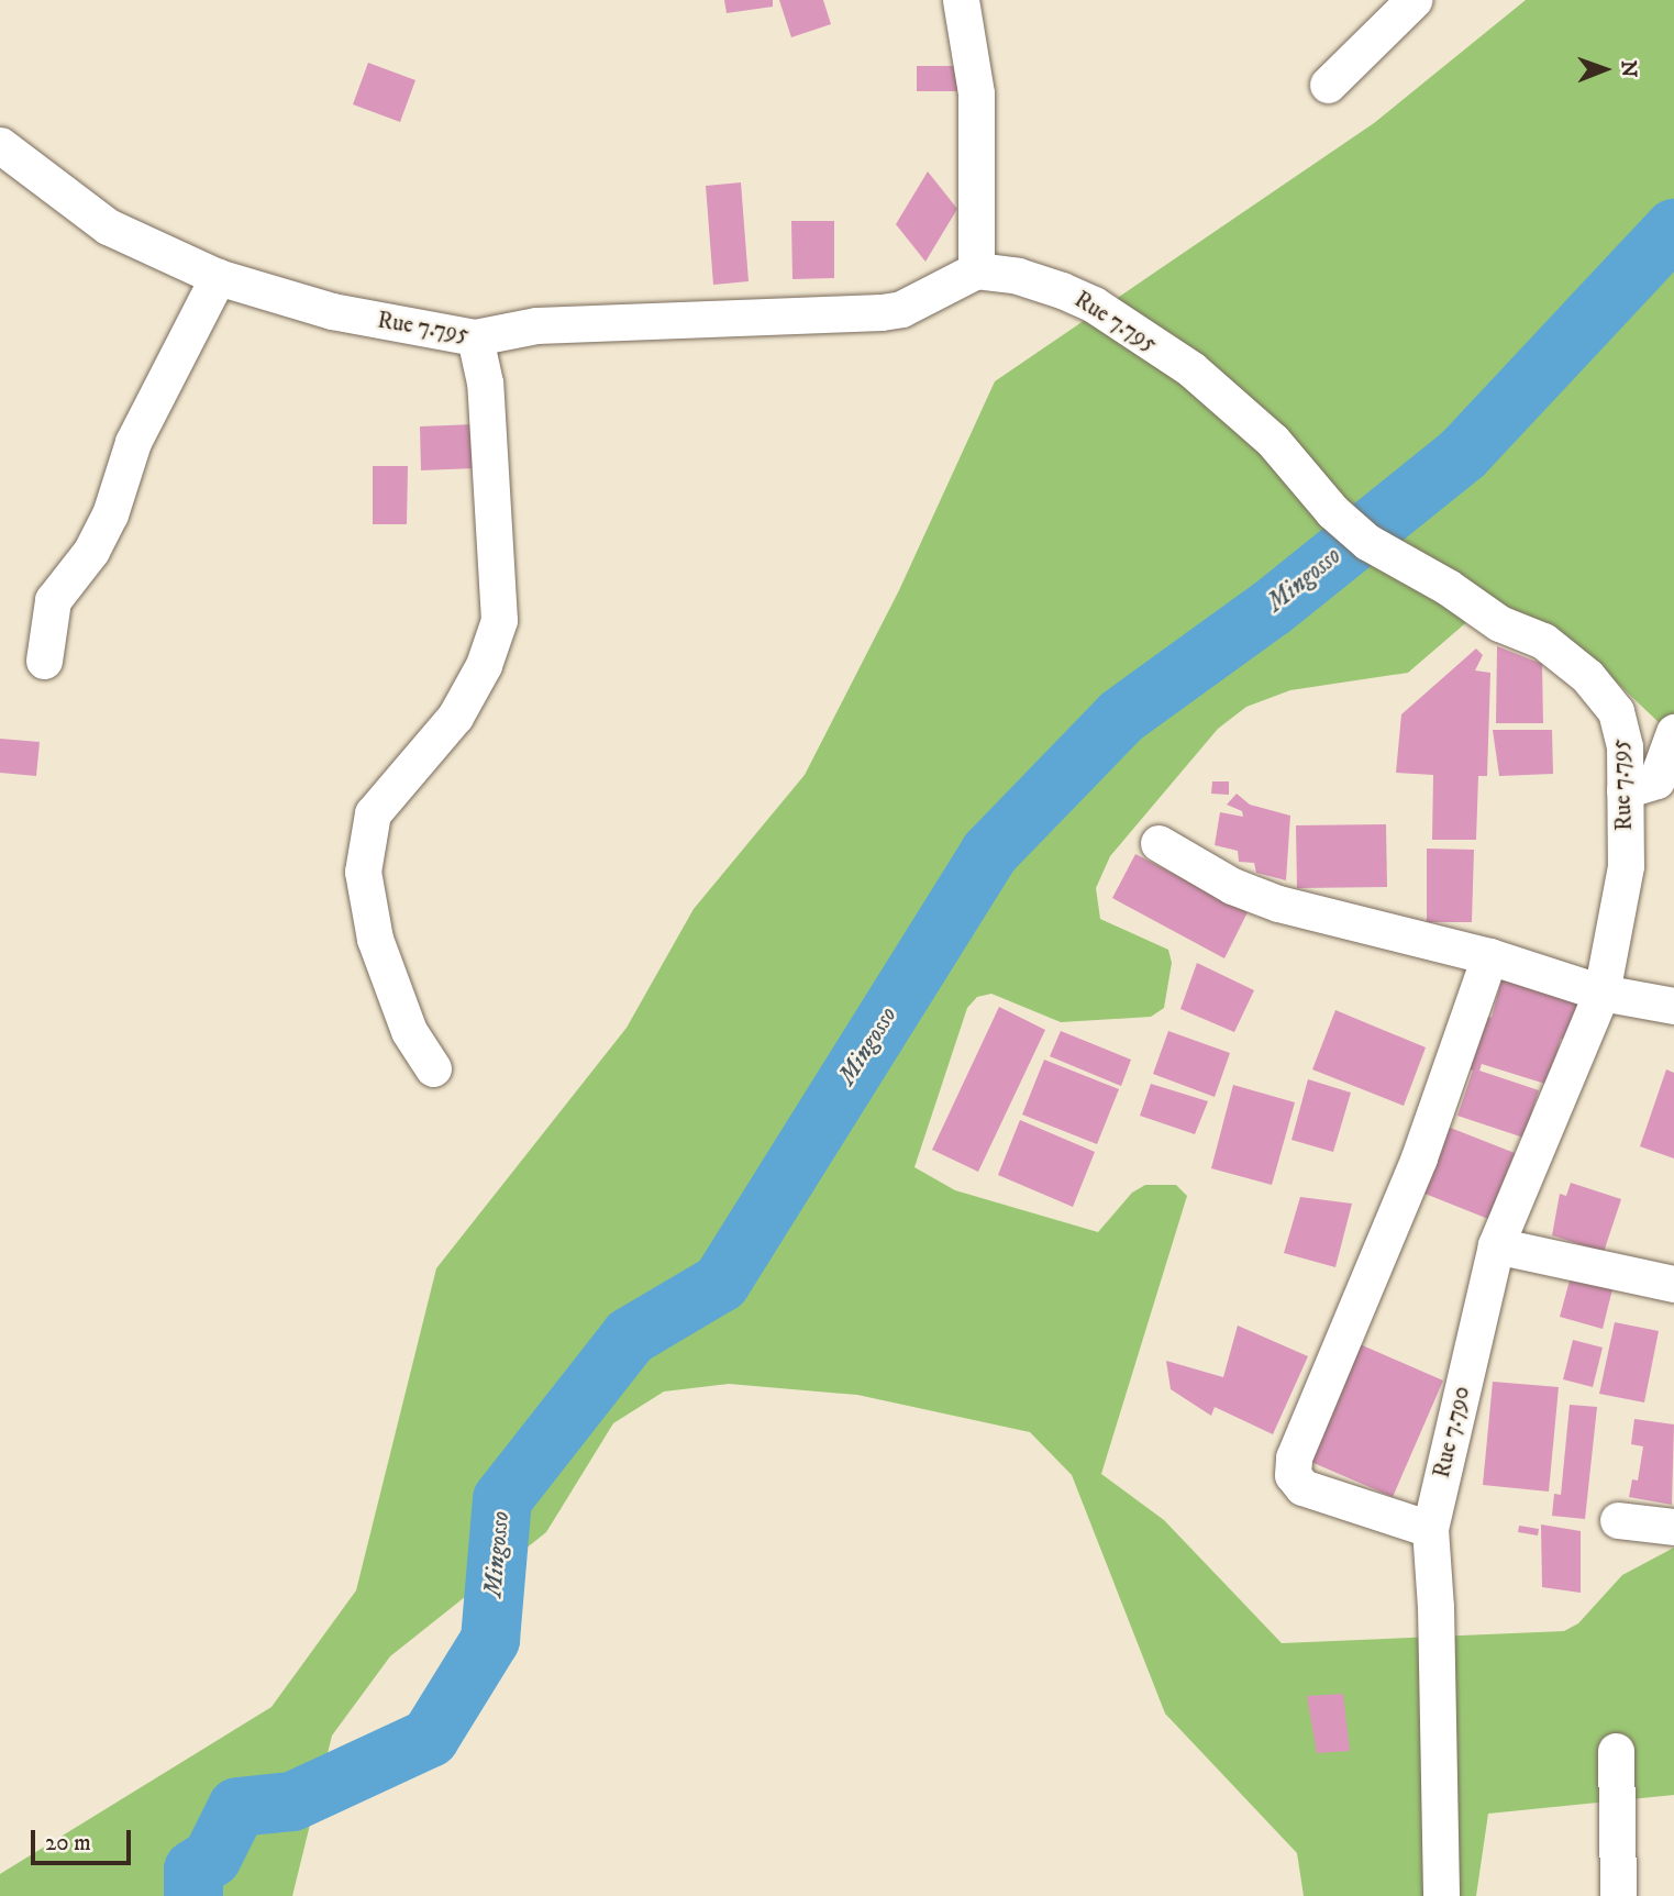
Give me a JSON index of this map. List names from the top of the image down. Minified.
{"streets":{"street":["Rue 7.795","Rue 7.790"]},"crossings":[["Rue 7.795","Rue 7.790"]],"water":["Mingosso"],"scale_bar":"20 m","north":"right"}
